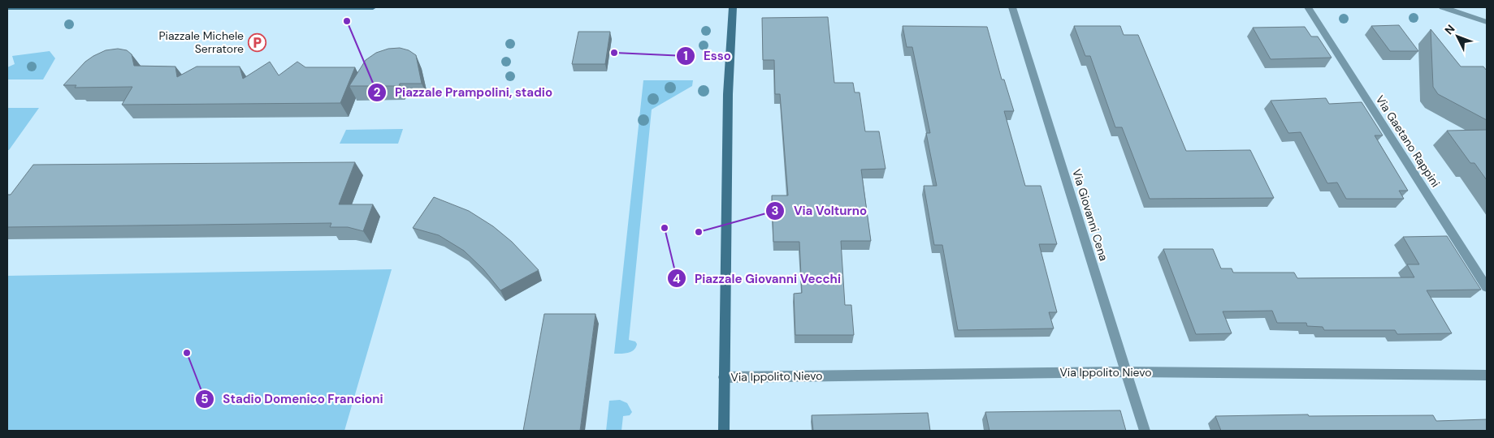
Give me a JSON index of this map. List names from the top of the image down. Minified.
{"streets":{"street":["Via Gaetano Rappini","Via Giovanni Cena","Via Ippolito Nievo"]},"crossings":[["Via Giovanni Cena","Via Ippolito Nievo"]],"places":{"other":["Piazzale Prampolini, stadio","Esso","Piazzale Giovanni Vecchi","Via Volturno","Stadio Domenico Francioni"],"parking":["Piazzale Michele Serratore"]},"north":"top left"}
